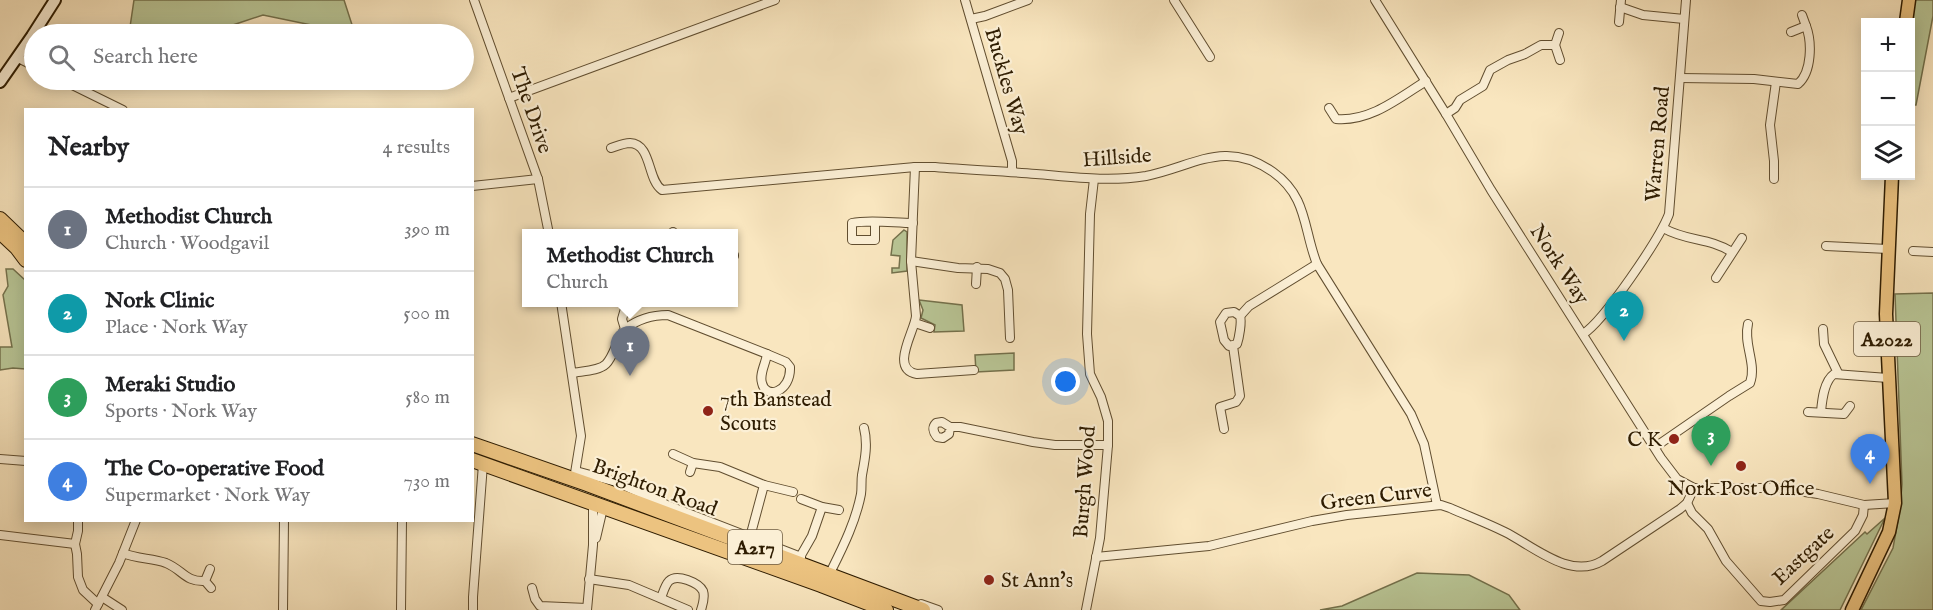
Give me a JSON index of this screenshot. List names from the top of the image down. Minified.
{"streets":{"highway":["Brighton Road","A217"],"main road":["A2022"],"street":["Buckles Way","The Drive","Warren Road","Hillside","Nork Way","Burgh Wood","Green Curve","Eastgate"]},"crossings":[["Buckles Way","Hillside"],["Warren Road","Nork Way"],["Hillside","Burgh Wood"],["Hillside","Green Curve"],["Burgh Wood","Green Curve"],["Green Curve","Eastgate"]],"places":["7th Banstead Scouts","C K","Nork Post Office","St Ann's"],"page":{"map_buttons":["+","−"],"search":"Search here","heading":["Nearby","4 results"],"list":[{"mark":"1","name":"Methodist Church","note":"Church · Woodgavil","value":"390 m"},{"mark":"2","name":"Nork Clinic","note":"Place · Nork Way","value":"500 m"},{"mark":"3","name":"Meraki Studio","note":"Sports · Nork Way","value":"580 m"},{"mark":"4","name":"The Co-operative Food","note":"Supermarket · Nork Way","value":"730 m"}],"popup":["Methodist Church","Church"],"pins":["2","1","3","4"]}}
